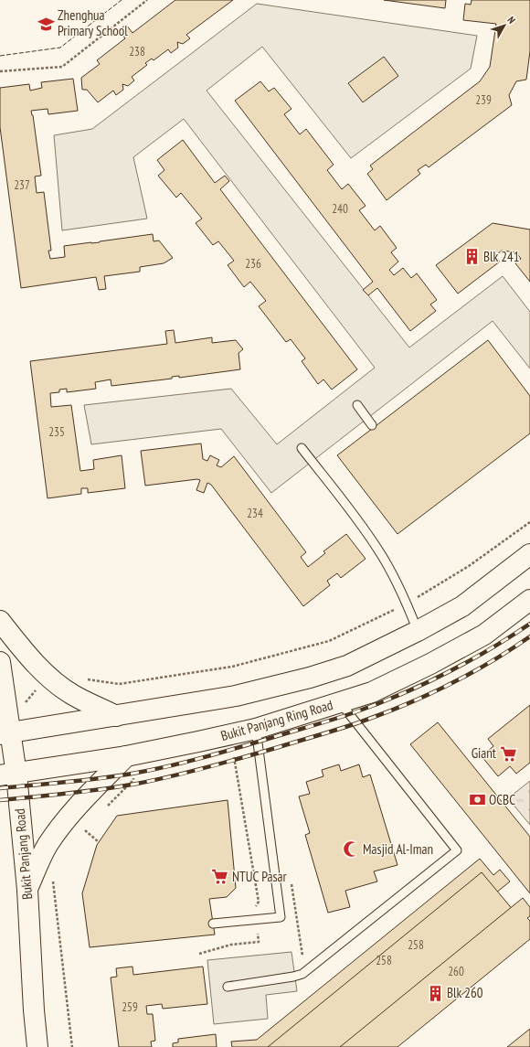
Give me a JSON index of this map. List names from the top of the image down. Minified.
{"streets":{"main road":["Bukit Panjang Ring Road","Bukit Panjang Road"]},"crossings":[["Bukit Panjang Ring Road","Bukit Panjang Road"]],"places":{"school or university":["Zhenghua Primary School"],"building":["Blk 241","Blk 260"],"supermarket":["Giant","NTUC Pasar"],"bank":["OCBC"],"mosque":["Masjid Al-Iman"]},"house_numbers":["238","239","237","240","236","235","234","258","258","260","259"],"north":"top right"}
